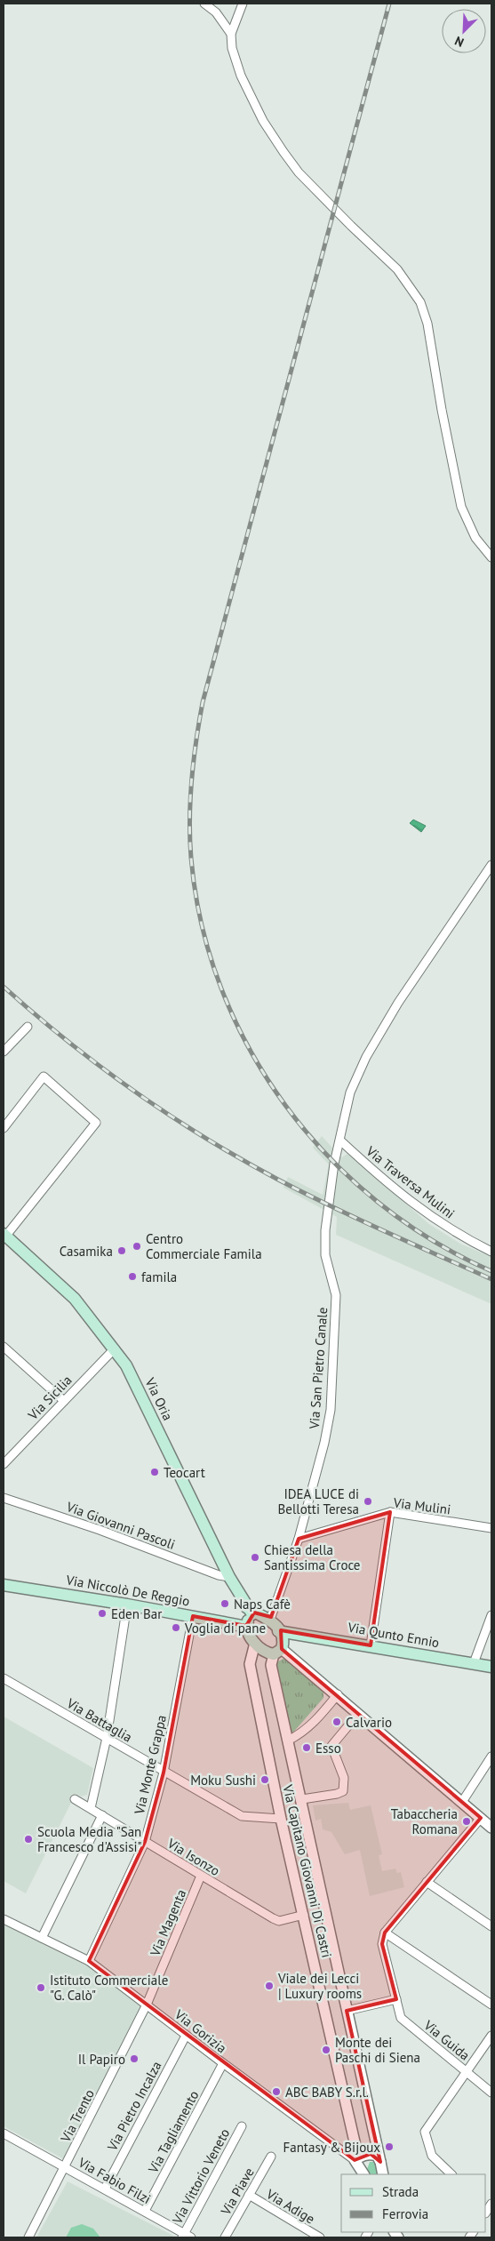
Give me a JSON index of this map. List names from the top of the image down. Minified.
{"streets":{"main road":["Via Oria","Via Niccolò De Reggio","Via Qunto Ennio"],"street":["Via Traversa Mulini","Via San Pietro Canale","Via Sicilia","Via Mulini","Via Giovanni Pascoli","Via Battaglia","Via Monte Grappa","Via Isonzo","Via Capitano Giovanni Di Castri","Via Magenta","Via Gorizia","Via Guida","Via Pietro Incalza","Via Trento","Via Tagliamento","Via Vittorio Veneto","Via Fabio Filzi","Via Piave","Via Adige"]},"crossings":[["Via Traversa Mulini","Via San Pietro Canale"],["Via San Pietro Canale","Via Mulini"],["Via Sicilia","Via Oria"],["Via Oria","Via Giovanni Pascoli"],["Via Niccolò De Reggio","Via Monte Grappa"],["Via Battaglia","Via Monte Grappa"],["Via Battaglia","Via Capitano Giovanni Di Castri"],["Via Monte Grappa","Via Isonzo"],["Via Monte Grappa","Via Gorizia"],["Via Isonzo","Via Capitano Giovanni Di Castri"],["Via Isonzo","Via Magenta"],["Via Capitano Giovanni Di Castri","Via Gorizia"],["Via Magenta","Via Gorizia"],["Via Magenta","Via Trento"],["Via Gorizia","Via Pietro Incalza"],["Via Gorizia","Via Trento"],["Via Gorizia","Via Tagliamento"],["Via Pietro Incalza","Via Fabio Filzi"],["Via Trento","Via Fabio Filzi"],["Via Tagliamento","Via Fabio Filzi"],["Via Vittorio Veneto","Via Fabio Filzi"],["Via Piave","Via Adige"]],"places":["Centro Commerciale Famila","Casamika","famila","Teocart","IDEA LUCE di Bellotti Teresa","Chiesa della Santissima Croce","Naps Cafè","Eden Bar","Voglia di pane","Calvario","Esso","Moku Sushi","Tabaccheria Romana","Scuola Media \"San Francesco d'Assisi\"","Viale dei Lecci | Luxury rooms","Istituto Commerciale \"G. Calò\"","Monte dei Paschi di Siena","Il Papiro","ABC BABY S.r.l.","Fantasy & Bijoux"],"legend":["Strada","Ferrovia"],"north":"bottom left"}
